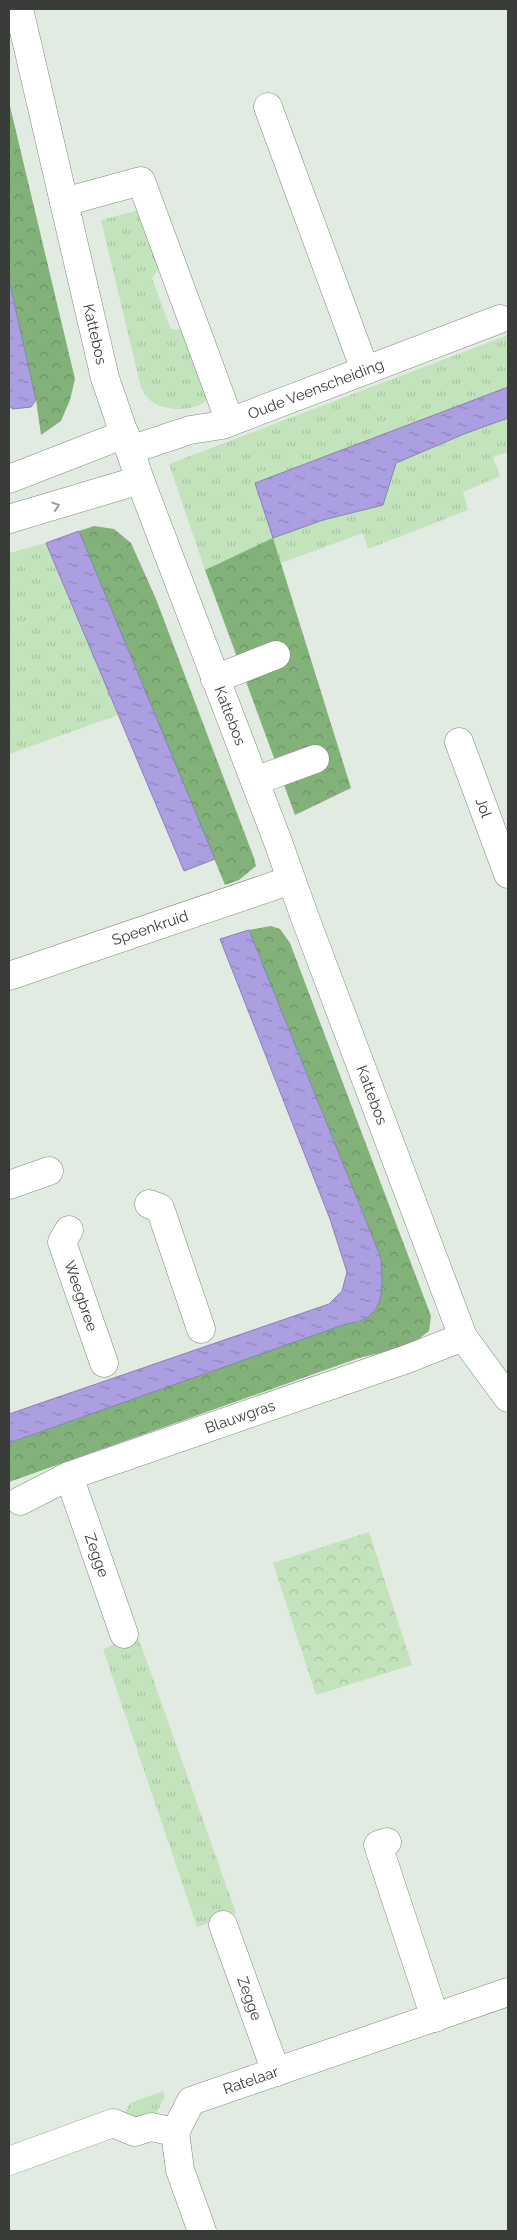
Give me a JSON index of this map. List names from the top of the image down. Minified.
{"streets":{"street":["Kattebos","Oude Veenscheiding","Jol","Speenkruid","Weegbree","Blauwgras","Zegge","Ratelaar"]},"crossings":[["Kattebos","Oude Veenscheiding"],["Kattebos","Speenkruid"],["Kattebos","Blauwgras"],["Blauwgras","Zegge"],["Zegge","Ratelaar"]]}
